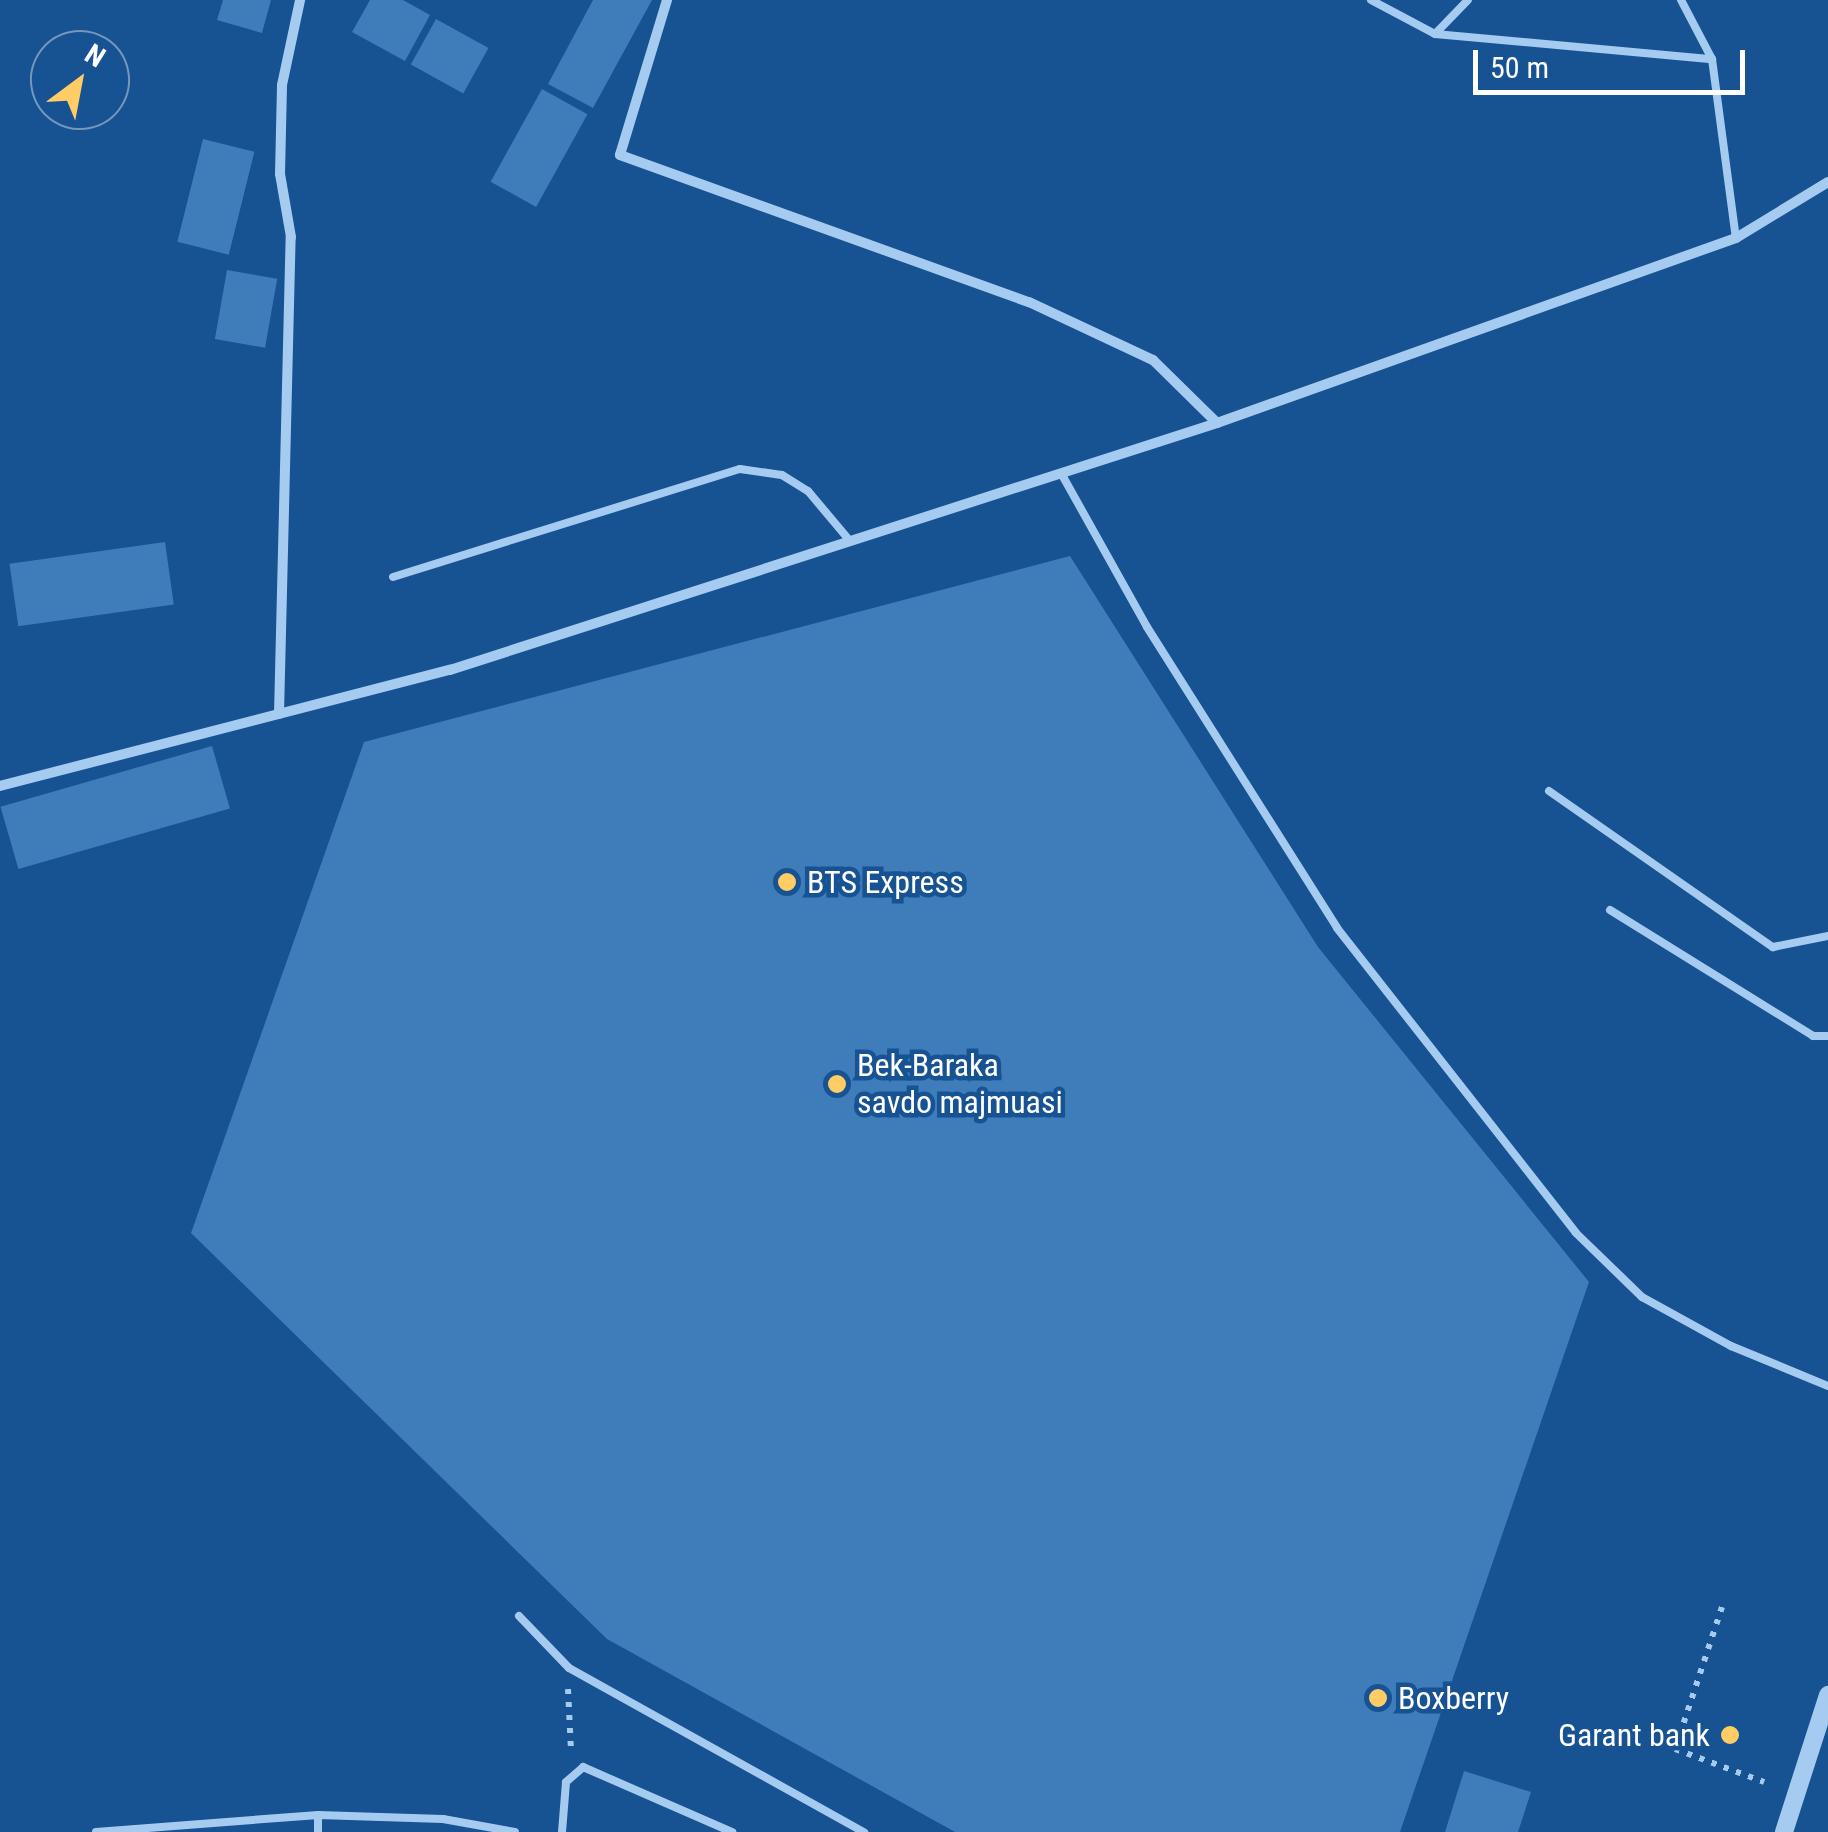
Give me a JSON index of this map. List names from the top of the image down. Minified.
{"places":["BTS Express","Bek-Baraka savdo majmuasi","Boxberry","Garant bank"],"scale_bar":"50 m","north":"top right"}
